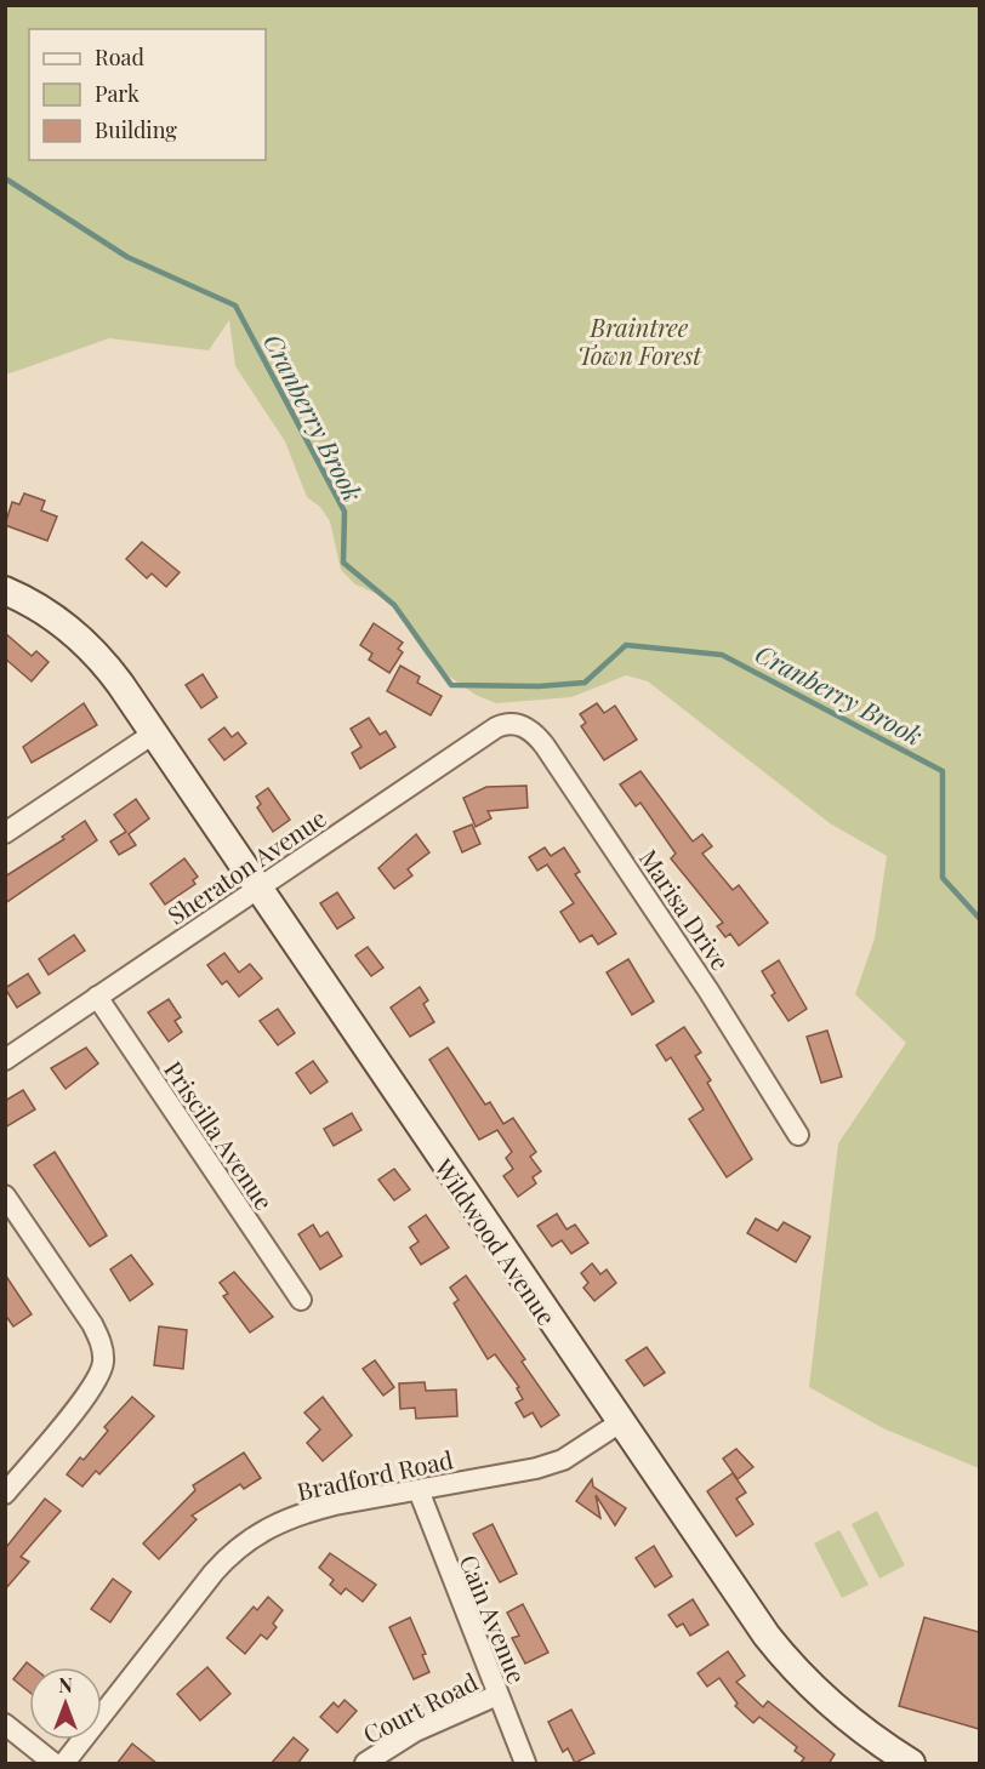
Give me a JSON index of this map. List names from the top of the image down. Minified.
{"streets":{"street":["Sheraton Avenue","Marisa Drive","Priscilla Avenue","Wildwood Avenue","Bradford Road","Cain Avenue","Court Road"]},"crossings":[["Sheraton Avenue","Marisa Drive"],["Sheraton Avenue","Priscilla Avenue"],["Sheraton Avenue","Wildwood Avenue"],["Wildwood Avenue","Bradford Road"],["Bradford Road","Cain Avenue"],["Cain Avenue","Court Road"]],"water":["Cranberry Brook"],"parks":["Braintree Town Forest"],"legend":["Road","Park","Building"],"north":"top"}
